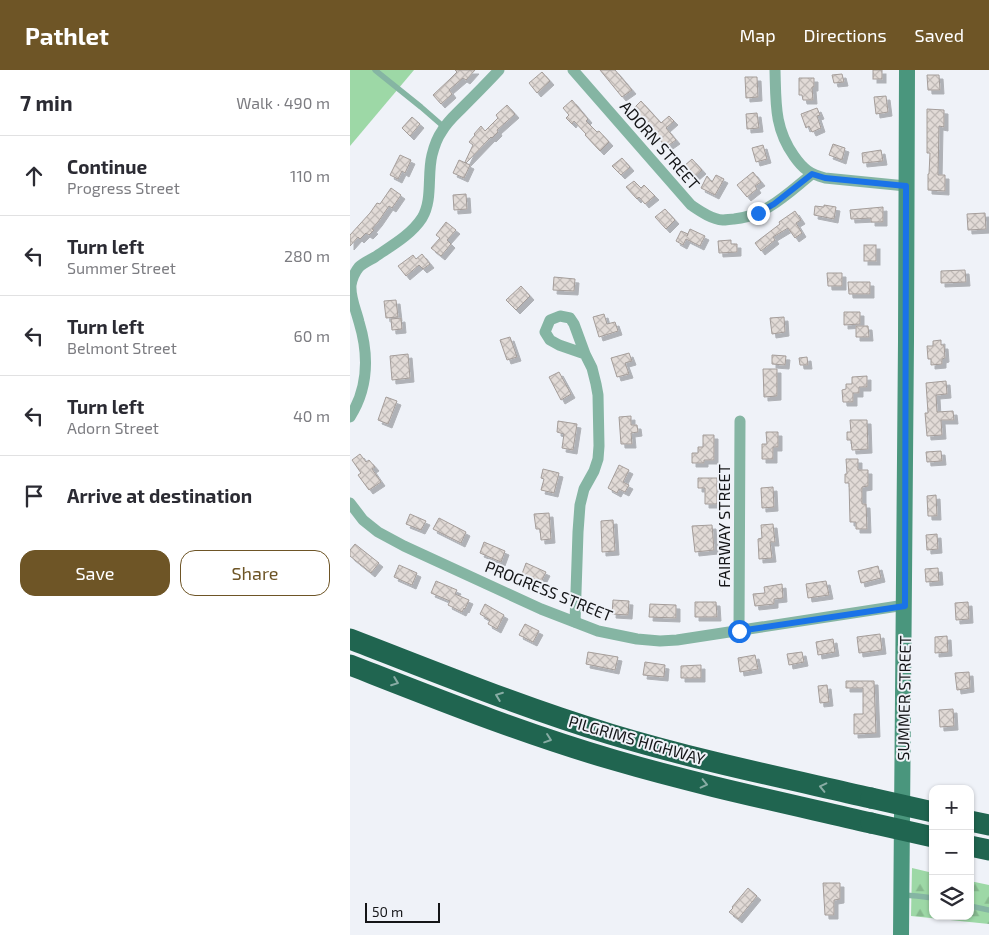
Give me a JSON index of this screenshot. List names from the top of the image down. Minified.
{"streets":{"highway":["PILGRIMS HIGHWAY"],"street":["ADORN STREET","FAIRWAY STREET","PROGRESS STREET","SUMMER STREET"]},"crossings":[["FAIRWAY STREET","PROGRESS STREET"],["PROGRESS STREET","SUMMER STREET"]],"scale_bar":"50 m","page":{"header":"Pathlet","nav":["Map","Directions","Saved"],"heading":["7 min","Walk · 490 m"],"list":[["Continue","Progress Street","110 m"],["Turn left","Summer Street","280 m"],["Turn left","Belmont Street","60 m"],["Turn left","Adorn Street","40 m"],"Arrive at destination"],"buttons":["Save","Share"],"map_buttons":["+","−"],"scale":"50 m"}}
